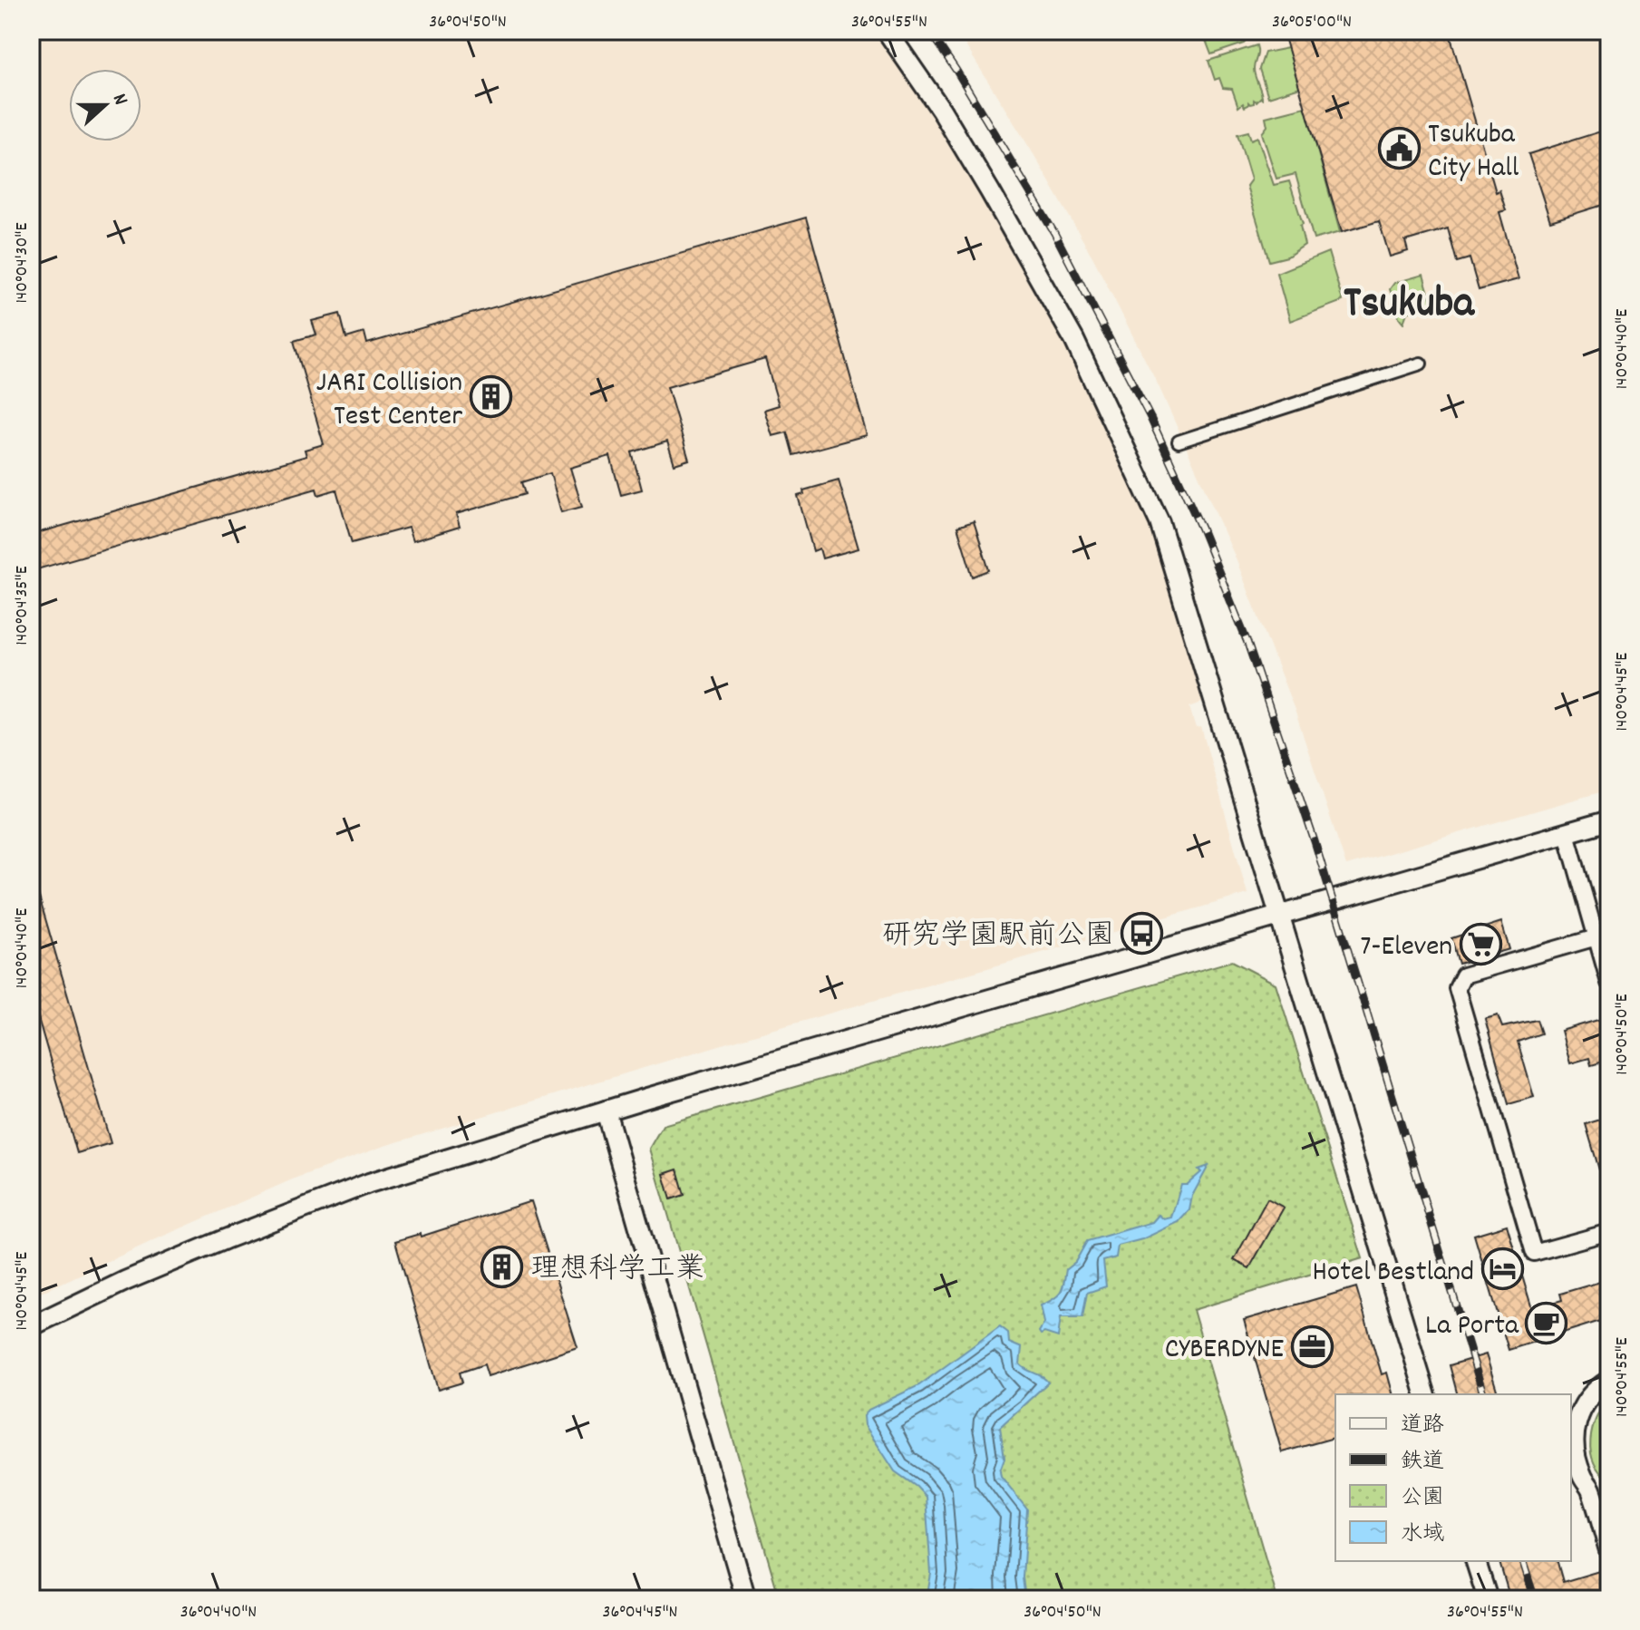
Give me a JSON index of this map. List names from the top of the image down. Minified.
{"districts":["Tsukuba"],"places":{"public building":["Tsukuba City Hall"],"building":["JARI Collision Test Center","理想科学工業"],"bus stop":["研究学園駅前公園"],"supermarket":["7-Eleven"],"hotel":["Hotel Bestland"],"cafe":["La Porta"],"office":["CYBERDYNE"]},"legend":["道路","鉄道","公園","水域"],"north":"right","coordinates":["36°04'50\"N","36°04'55\"N","36°05'00\"N","140°04'30\"E","140°04'40\"E","140°04'35\"E","140°04'45\"E","140°04'50\"E","140°04'55\"E","36°04'40\"N","36°04'45\"N"]}
